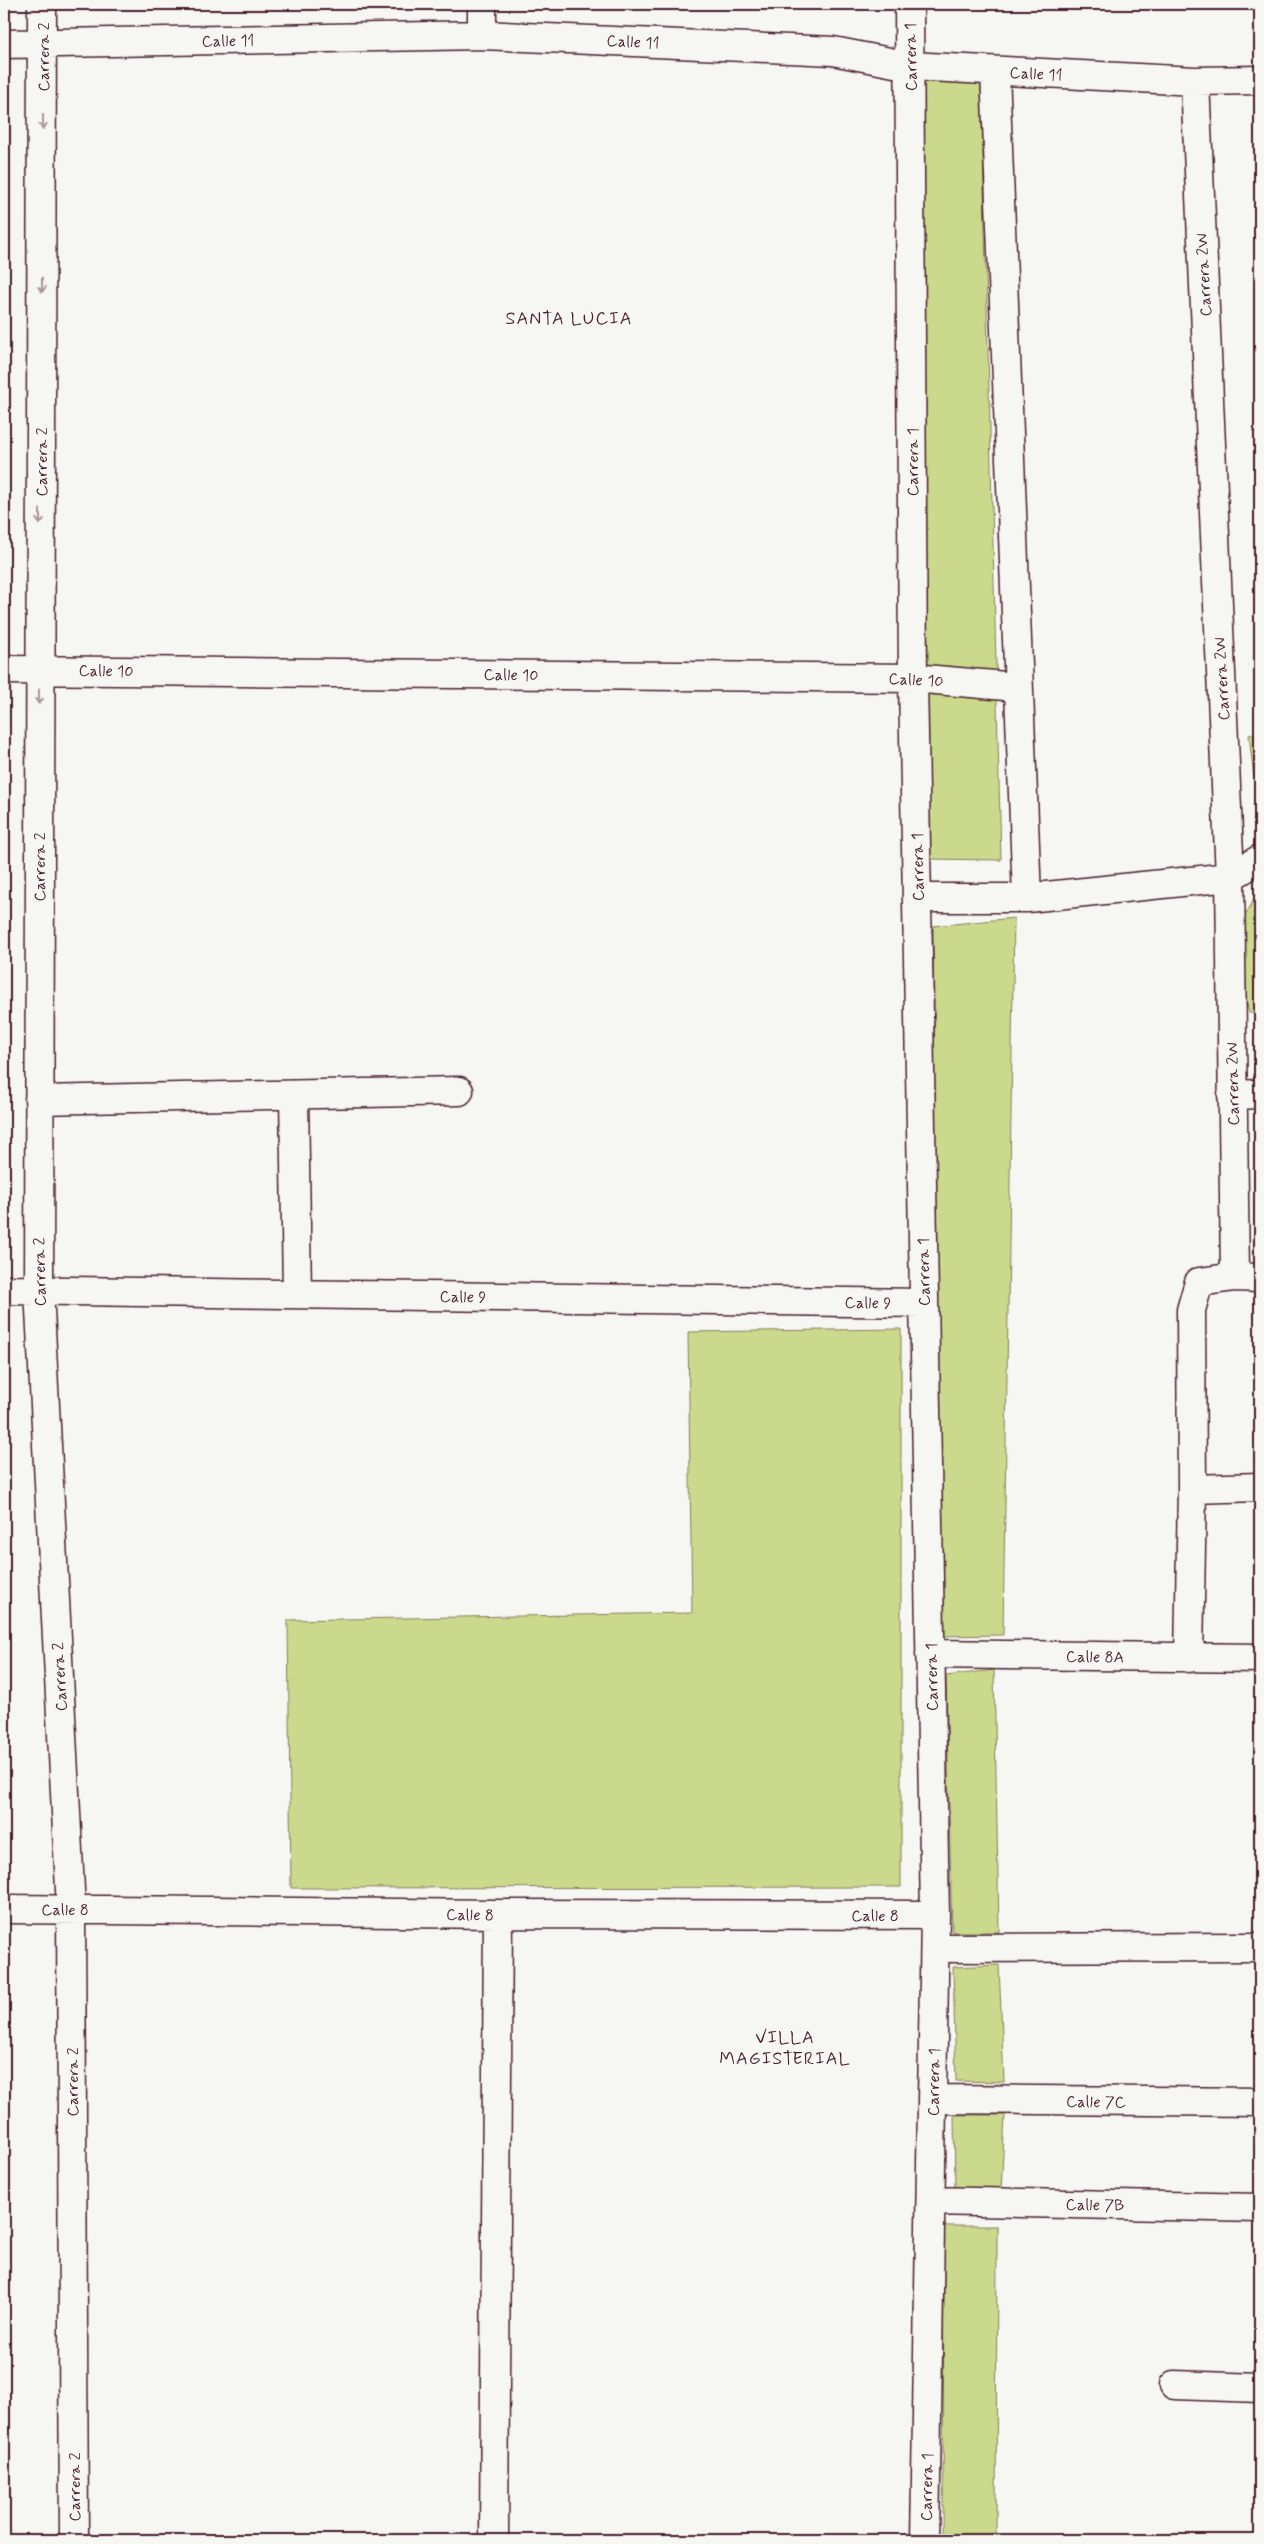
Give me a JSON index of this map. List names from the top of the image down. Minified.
{"streets":{"street":["Calle 11","Carrera 2","Carrera 1","Carrera 2W","Calle 10","Calle 9","Calle 8A","Calle 8","Calle 7C","Calle 7B"]},"crossings":[["Calle 11","Carrera 2"],["Calle 11","Carrera 1"],["Calle 11","Carrera 2W"],["Carrera 2","Calle 10"],["Carrera 2","Calle 9"],["Carrera 2","Calle 8"],["Carrera 1","Calle 10"],["Carrera 1","Calle 9"],["Carrera 1","Calle 8A"],["Carrera 1","Calle 8"],["Carrera 1","Calle 7C"],["Carrera 1","Calle 7B"]],"one_way":["Carrera 2"],"districts":["SANTA LUCIA","VILLA MAGISTERIAL"]}
